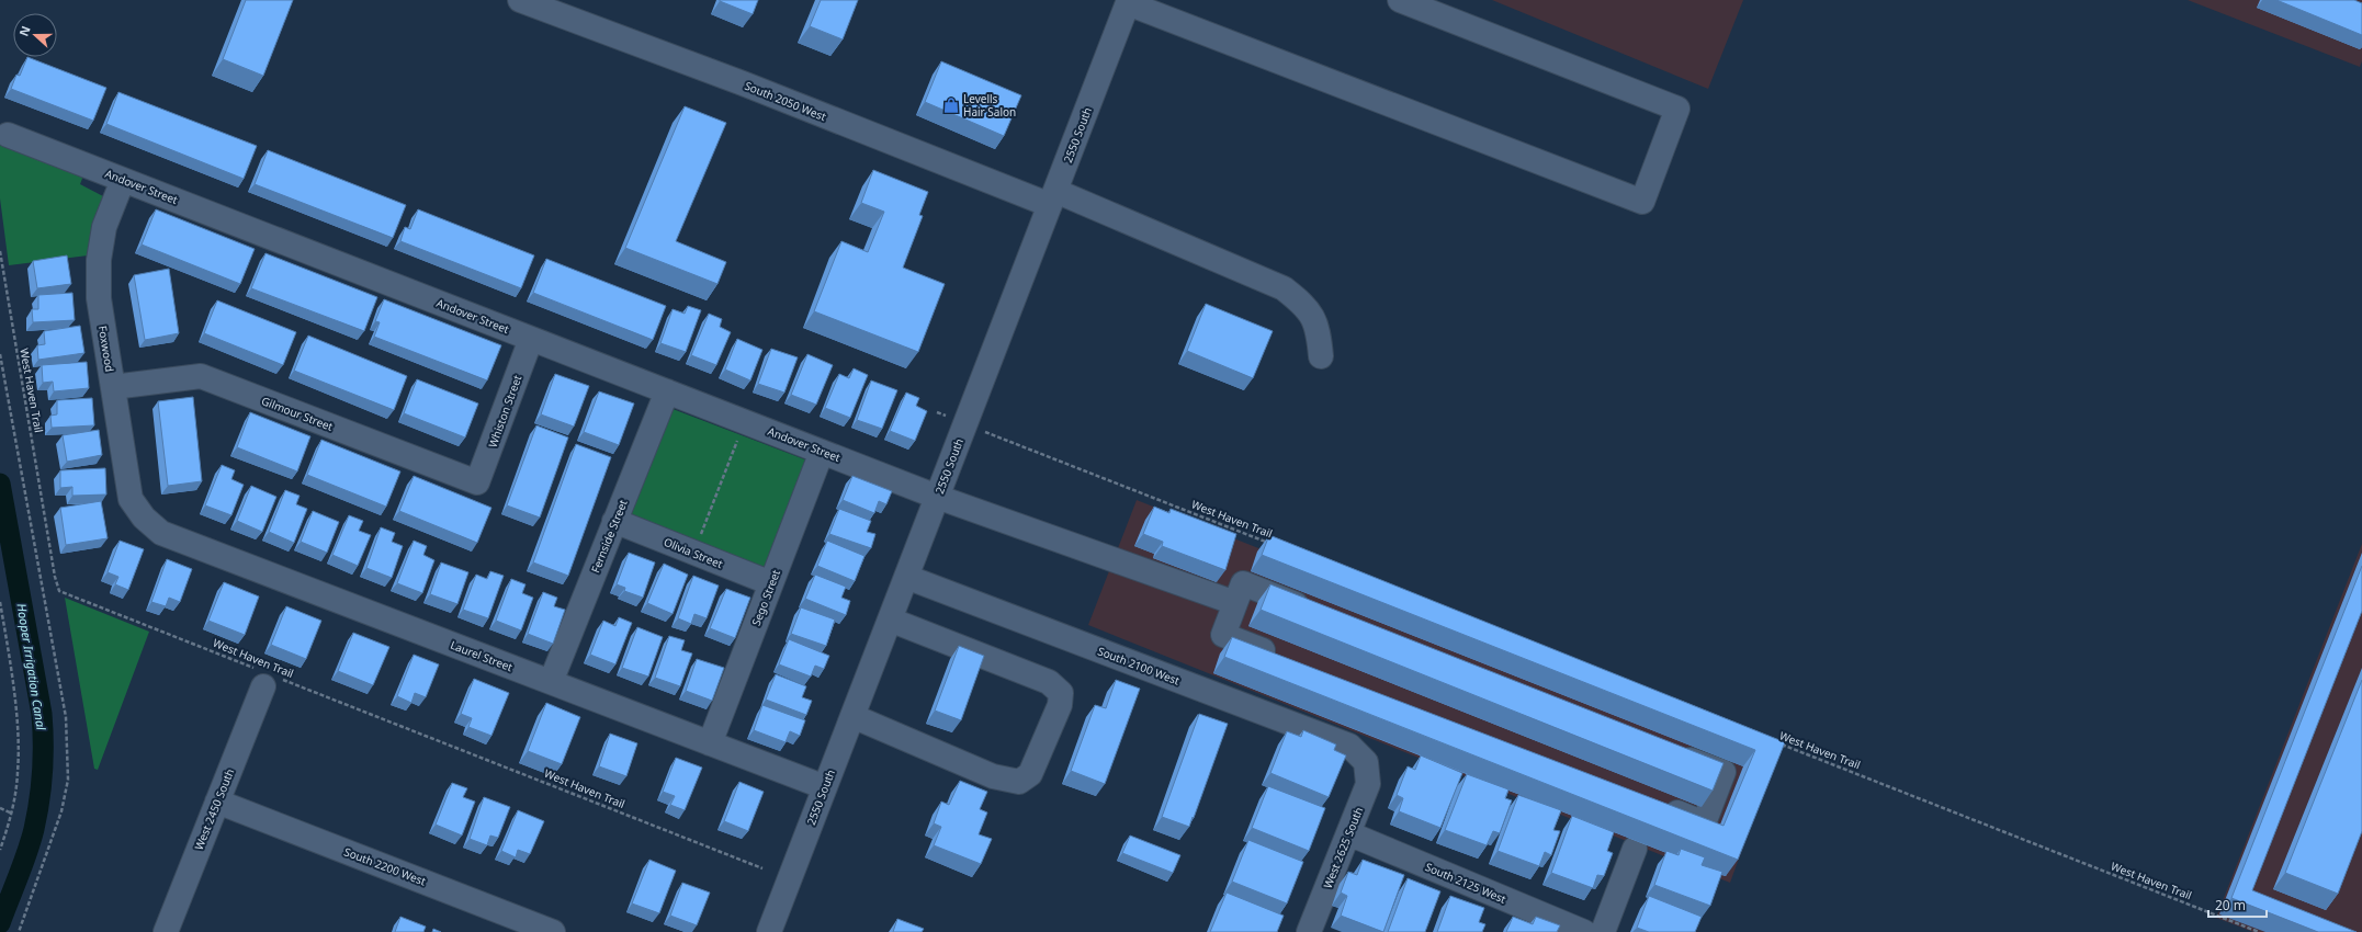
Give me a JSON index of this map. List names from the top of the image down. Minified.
{"streets":{"street":["South 2050 West","2550 South","Andover Street","Foxwood","Whiston Street","Gilmour Street","Fernside Street","Olivia Street","Sego Street","Laurel Street","South 2100 West","West 2450 South","West 2625 South","South 2200 West","South 2125 West"],"path":["West Haven Trail"]},"crossings":[["South 2050 West","2550 South"],["2550 South","Andover Street"],["2550 South","Laurel Street"],["2550 South","South 2100 West"],["Andover Street","Foxwood"],["Andover Street","Whiston Street"],["Andover Street","Fernside Street"],["Andover Street","Sego Street"],["Foxwood","Gilmour Street"],["Foxwood","Laurel Street"],["West Haven Trail","West 2450 South"],["Whiston Street","Gilmour Street"],["Fernside Street","Olivia Street"],["Fernside Street","Laurel Street"],["Olivia Street","Sego Street"],["Sego Street","Laurel Street"],["South 2100 West","West 2625 South"],["West 2450 South","South 2200 West"],["West 2625 South","South 2125 West"]],"water":["Hooper Irrigation Canal"],"places":{"shop":["Levells Hair Salon"]},"scale_bar":"20 m","north":"left"}
